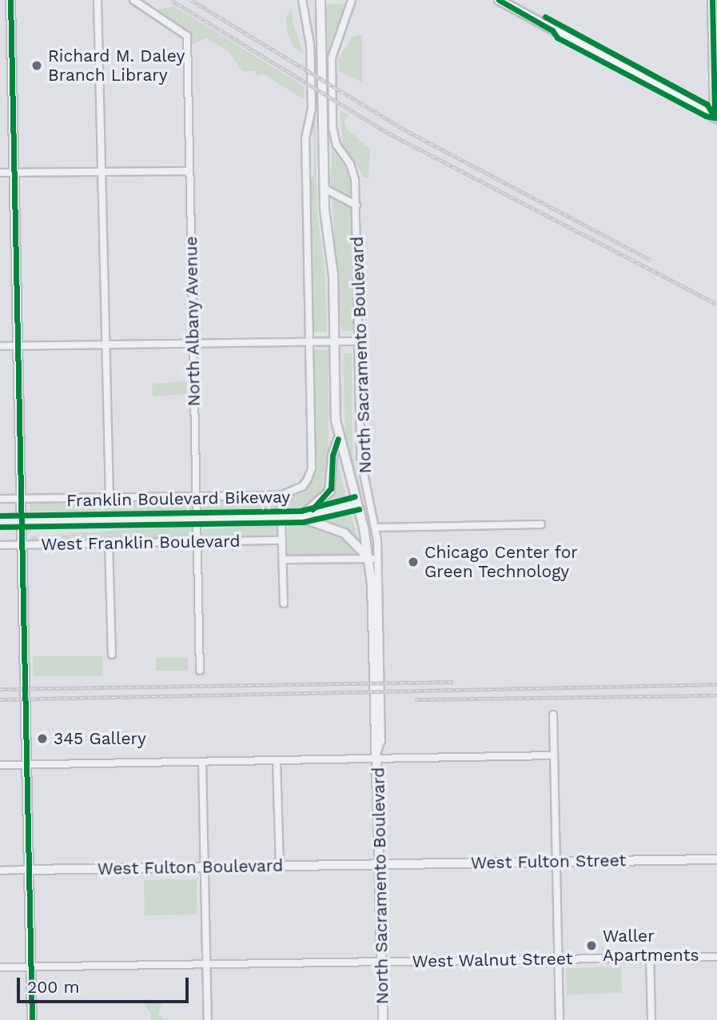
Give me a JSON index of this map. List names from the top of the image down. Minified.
{"streets":{"street":["North Albany Avenue","North Sacramento Boulevard","West Franklin Boulevard","West Fulton Street","West Fulton Boulevard","West Walnut Street"],"cycle path":["Franklin Boulevard Bikeway"]},"crossings":[["North Albany Avenue","West Franklin Boulevard"],["North Sacramento Boulevard","West Franklin Boulevard"],["North Sacramento Boulevard","West Fulton Street"],["North Sacramento Boulevard","West Fulton Boulevard"],["North Sacramento Boulevard","West Walnut Street"],["West Fulton Street","West Fulton Boulevard"]],"places":["Richard M. Daley Branch Library","Chicago Center for Green Technology","345 Gallery","Waller Apartments"],"scale_bar":"200 m"}
